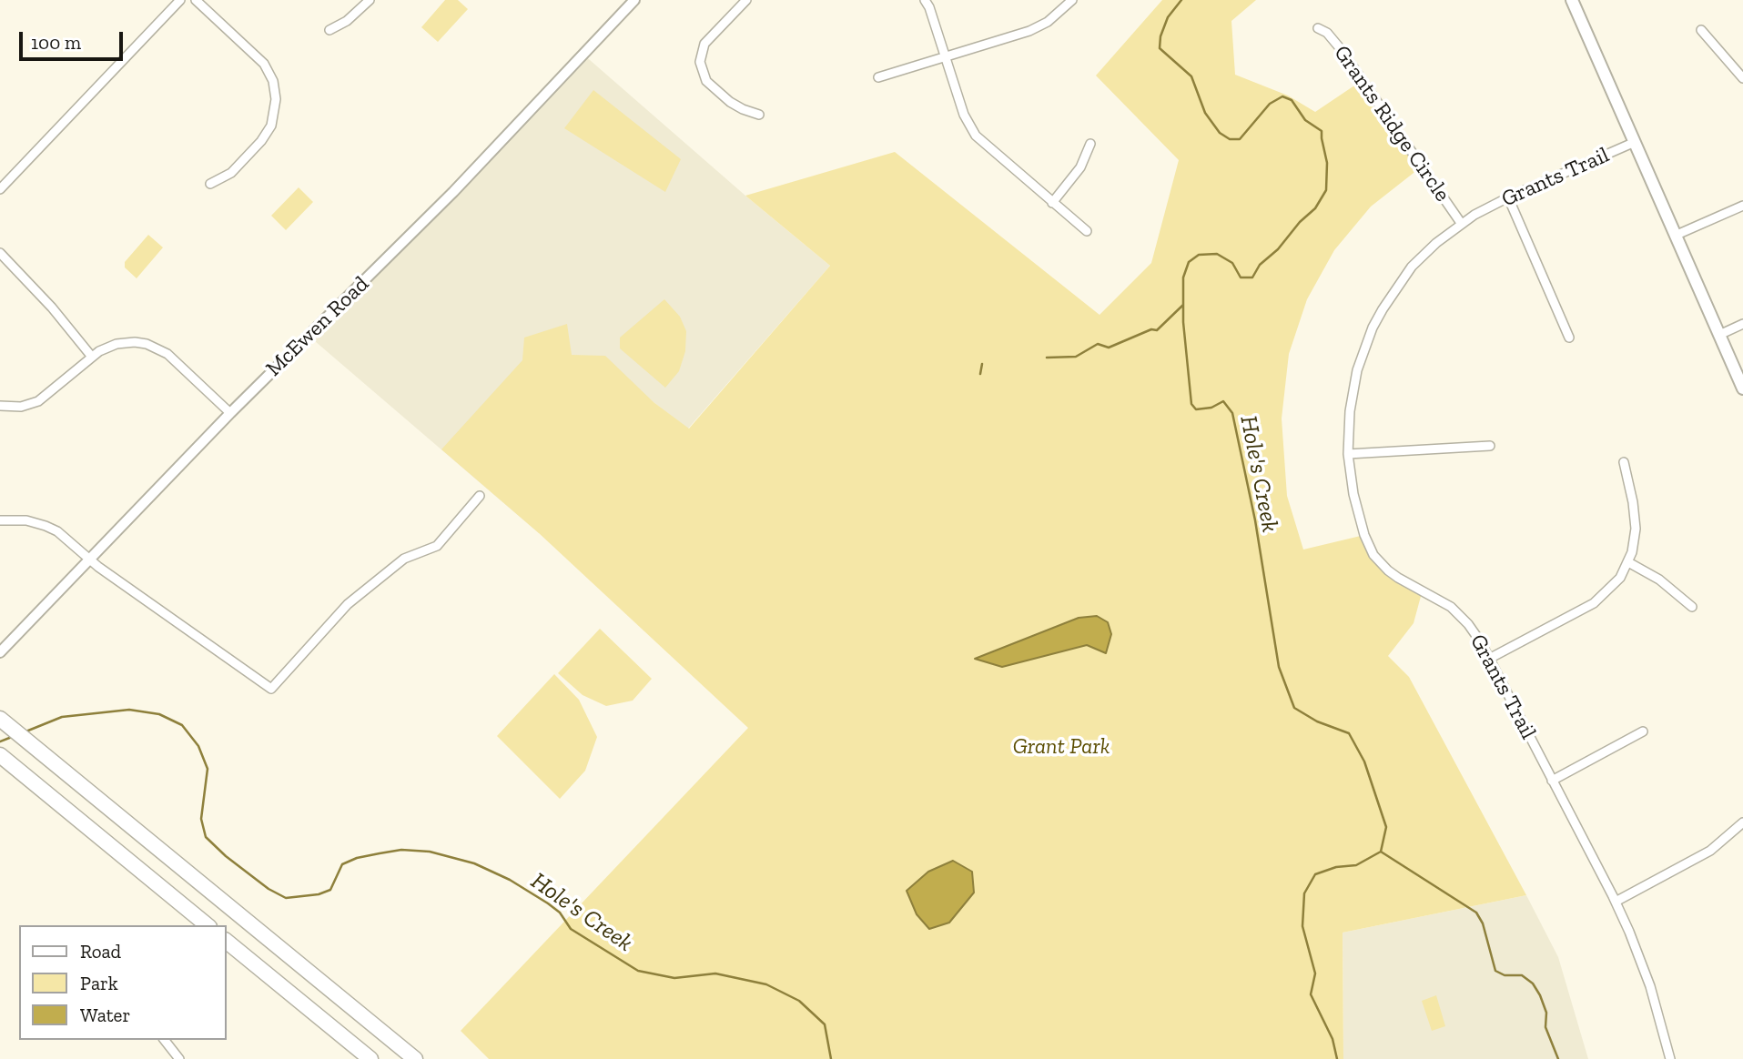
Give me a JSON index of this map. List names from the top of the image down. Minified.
{"streets":{"street":["Grants Ridge Circle","Grants Trail","McEwen Road"]},"crossings":[["Grants Ridge Circle","Grants Trail"]],"water":["Hole's Creek"],"parks":["Grant Park"],"legend":["Road","Park","Water"],"scale_bar":"100 m"}
